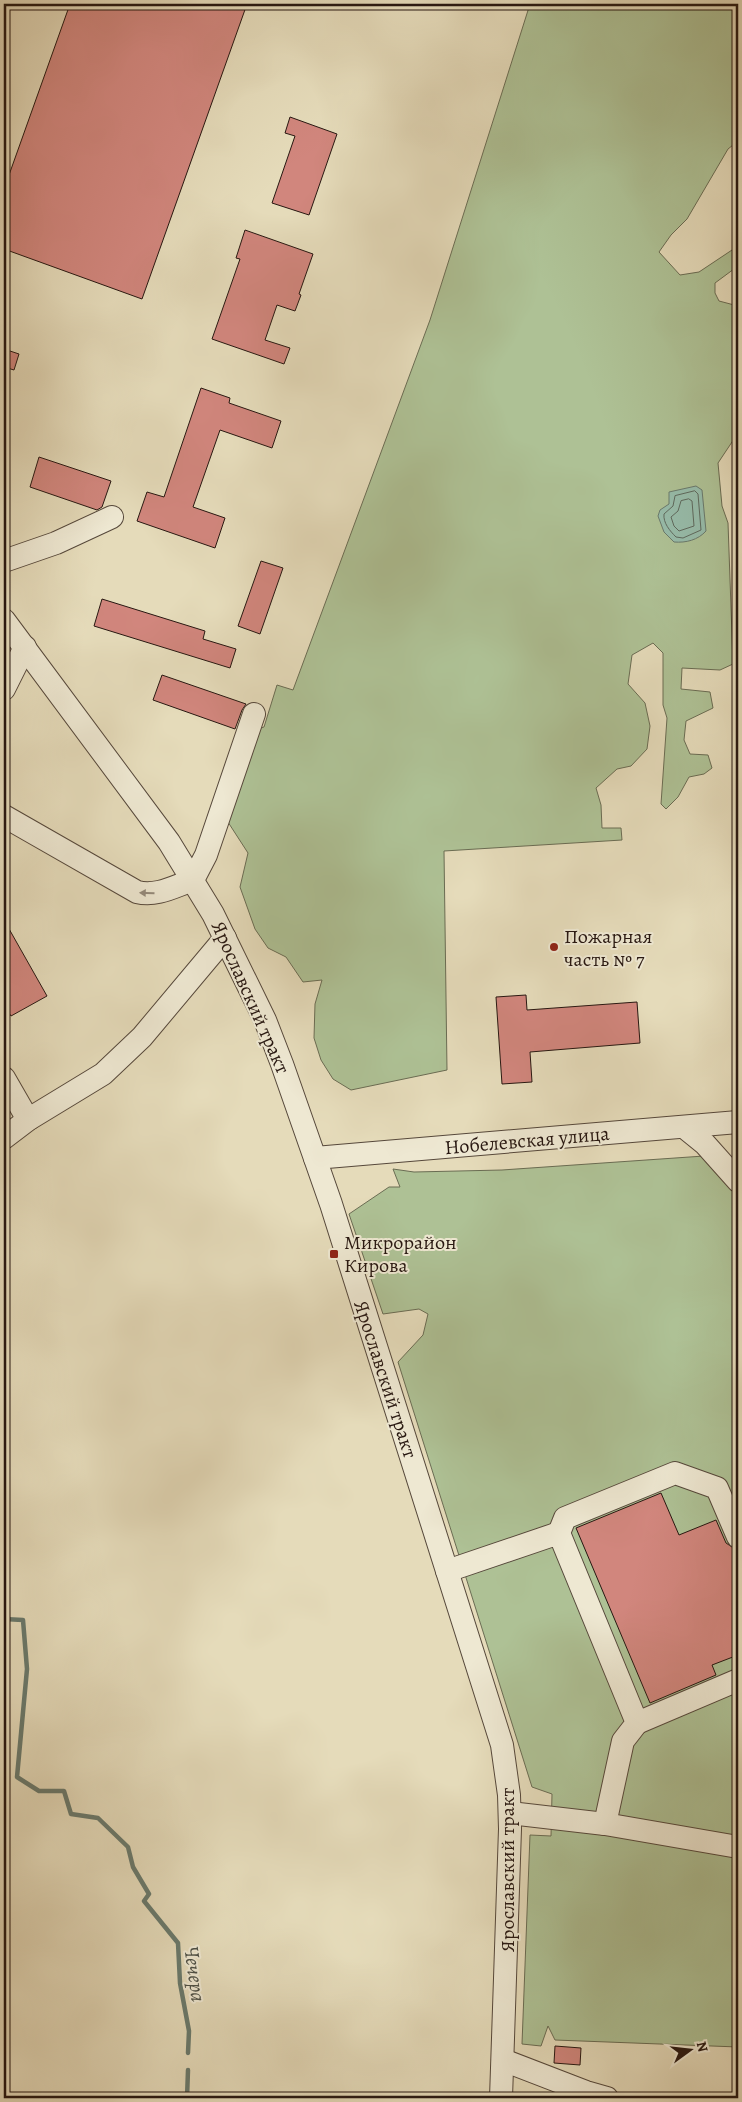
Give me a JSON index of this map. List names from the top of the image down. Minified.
{"streets":{"street":["Ярославский тракт","Нобелевская улица"]},"crossings":[["Ярославский тракт","Нобелевская улица"]],"water":["Чечера"],"places":{"other":["Пожарная часть № 7"],"transit":["Микрорайон Кирова"]},"north":"right"}
